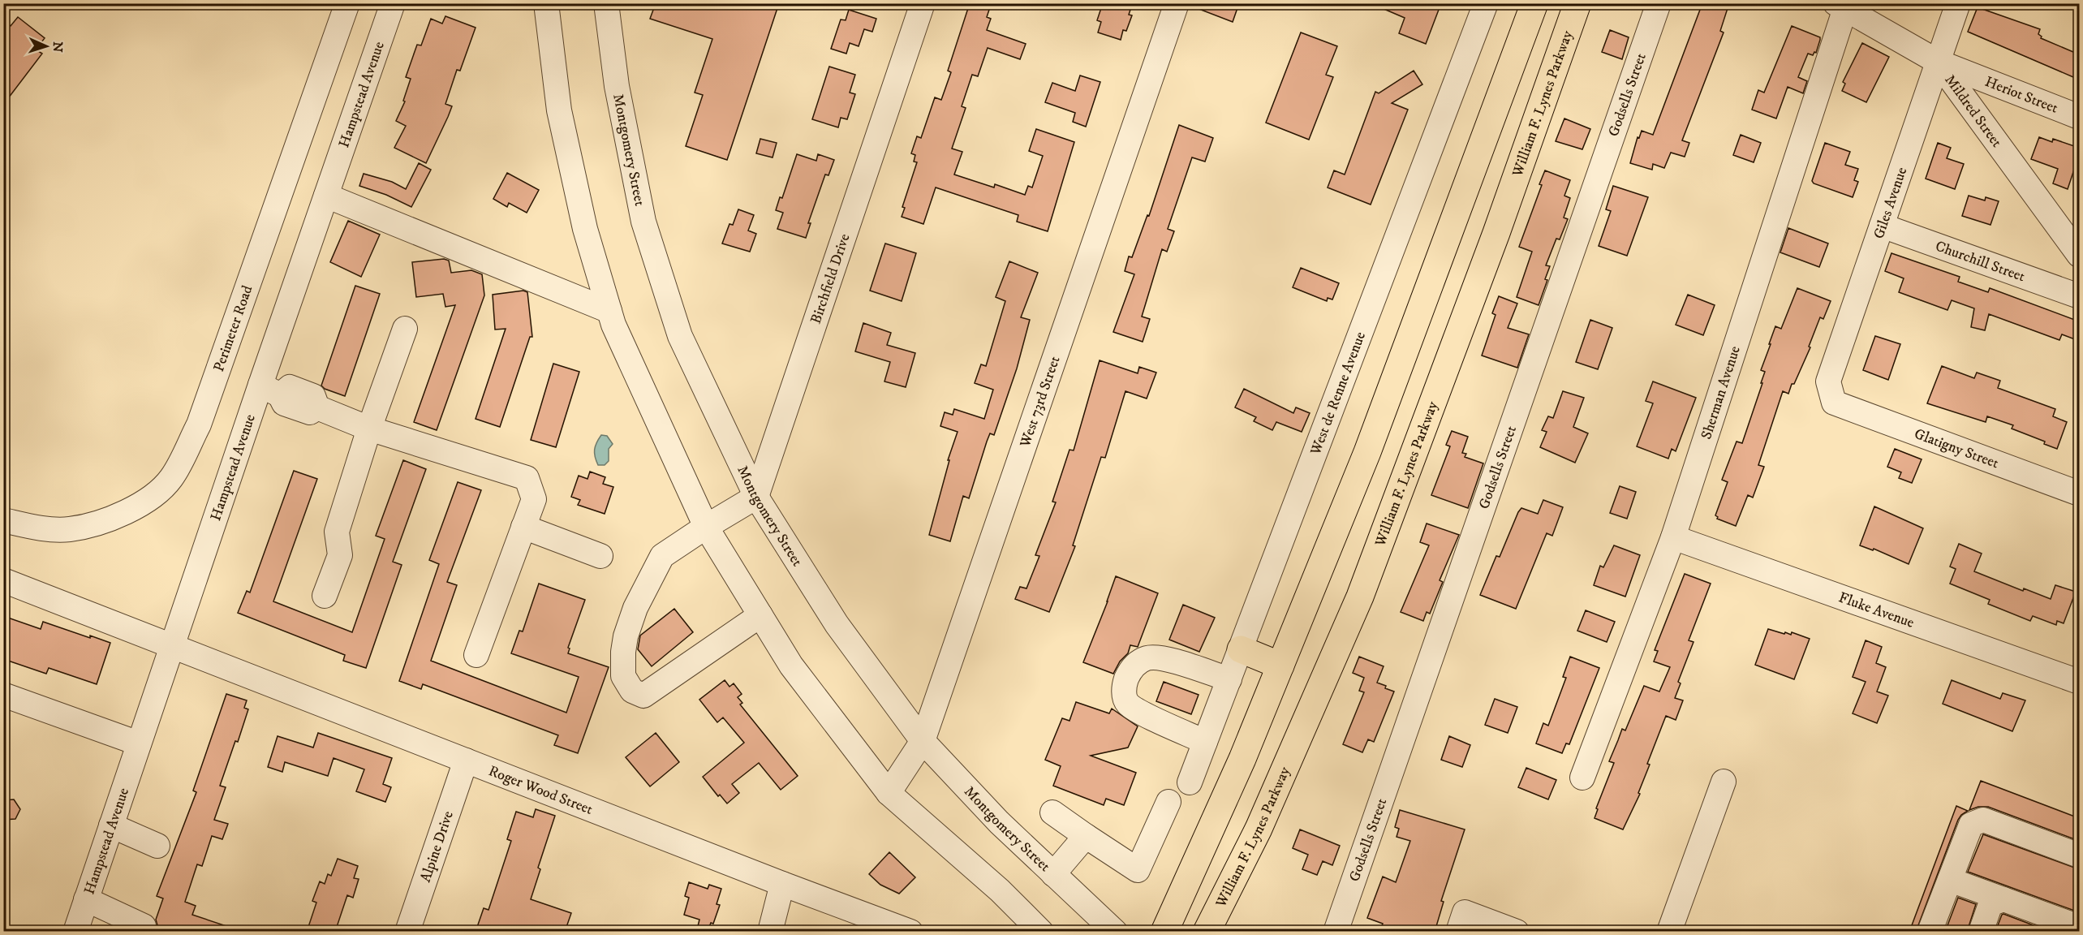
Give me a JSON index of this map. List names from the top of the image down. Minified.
{"streets":{"highway":["William F. Lynes Parkway"],"street":["Hampstead Avenue","Heriot Street","Godsells Street","Mildred Street","Montgomery Street","Giles Avenue","Churchill Street","Birchfield Drive","Perimeter Road","Sherman Avenue","West de Renne Avenue","West 73rd Street","Glatigny Street","Fluke Avenue","Roger Wood Street","Alpine Drive"]},"crossings":[["Hampstead Avenue","Roger Wood Street"],["Heriot Street","Mildred Street"],["Heriot Street","Giles Avenue"],["Mildred Street","Giles Avenue"],["Mildred Street","Sherman Avenue"],["Montgomery Street","Birchfield Drive"],["Montgomery Street","West 73rd Street"],["Giles Avenue","Churchill Street"],["Giles Avenue","Glatigny Street"],["Sherman Avenue","Fluke Avenue"],["Roger Wood Street","Alpine Drive"]],"north":"right"}
